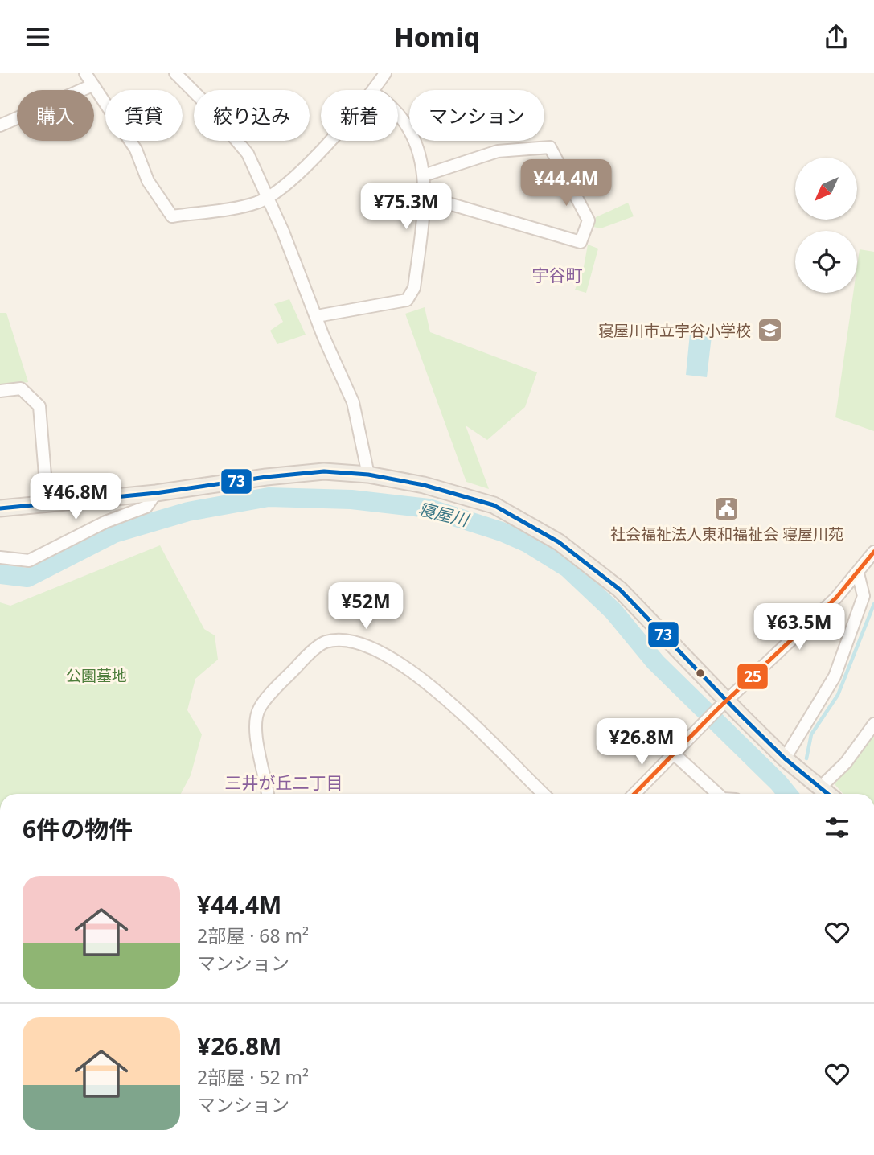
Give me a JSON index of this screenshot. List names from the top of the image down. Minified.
{"districts":["宇谷町","三井が丘二丁目"],"water":["寝屋川"],"parks":["公園墓地"],"places":{"school or university":["寝屋川市立宇谷小学校"],"public building":["社会福祉法人東和福祉会 寝屋川苑"]},"lines":["transit line 73","transit line 25"],"north":"bottom left","page":{"header":"Homiq","chip":["購入","賃貸","絞り込み","新着","マンション"],"price":["¥44.4M","¥75.3M","¥46.8M","¥52M","¥63.5M","¥26.8M"],"heading":"6件の物件","list":[{"name":"¥44.4M","note":"2部屋 · 68 m² · マンション"},{"name":"¥26.8M","note":"2部屋 · 52 m² · マンション"}]}}
